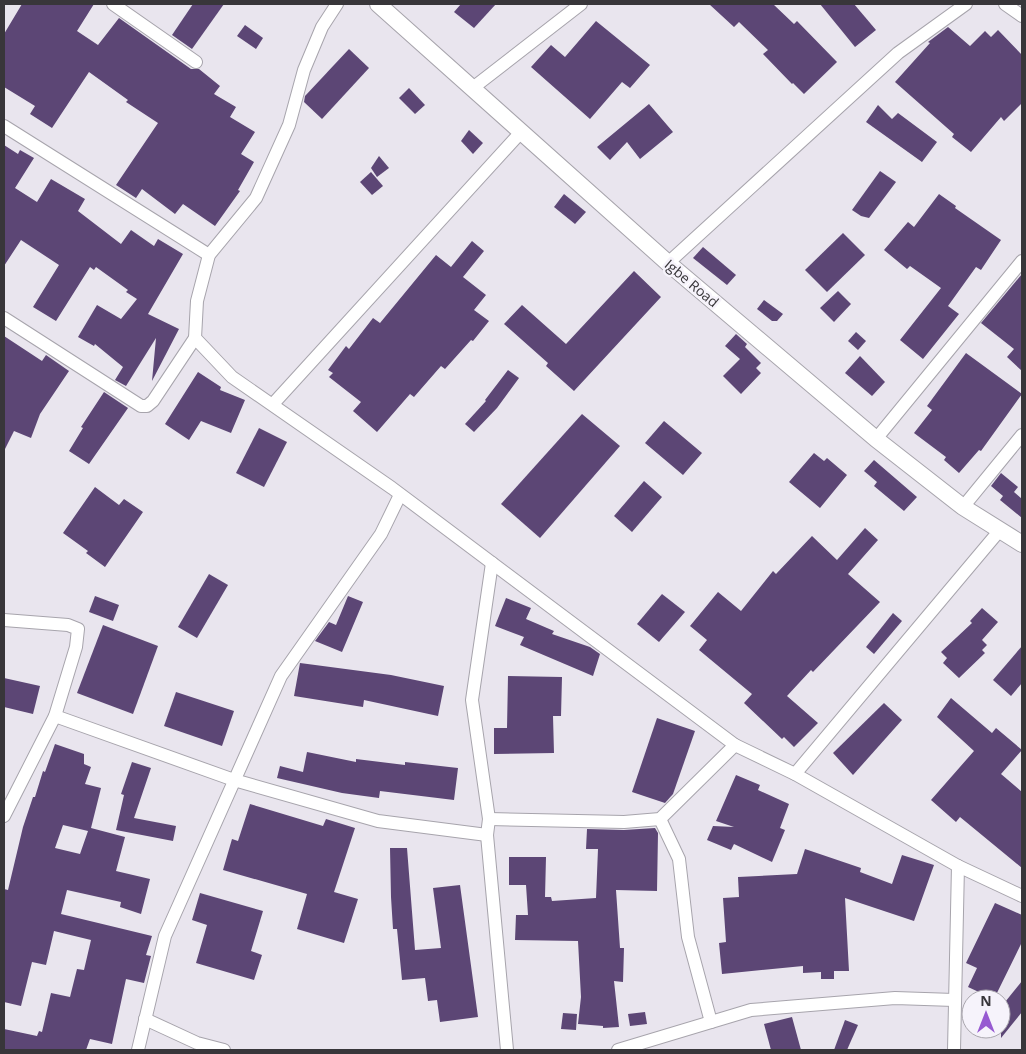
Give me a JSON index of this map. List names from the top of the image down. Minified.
{"streets":{"street":["Igbe Road"]},"north":"top"}
